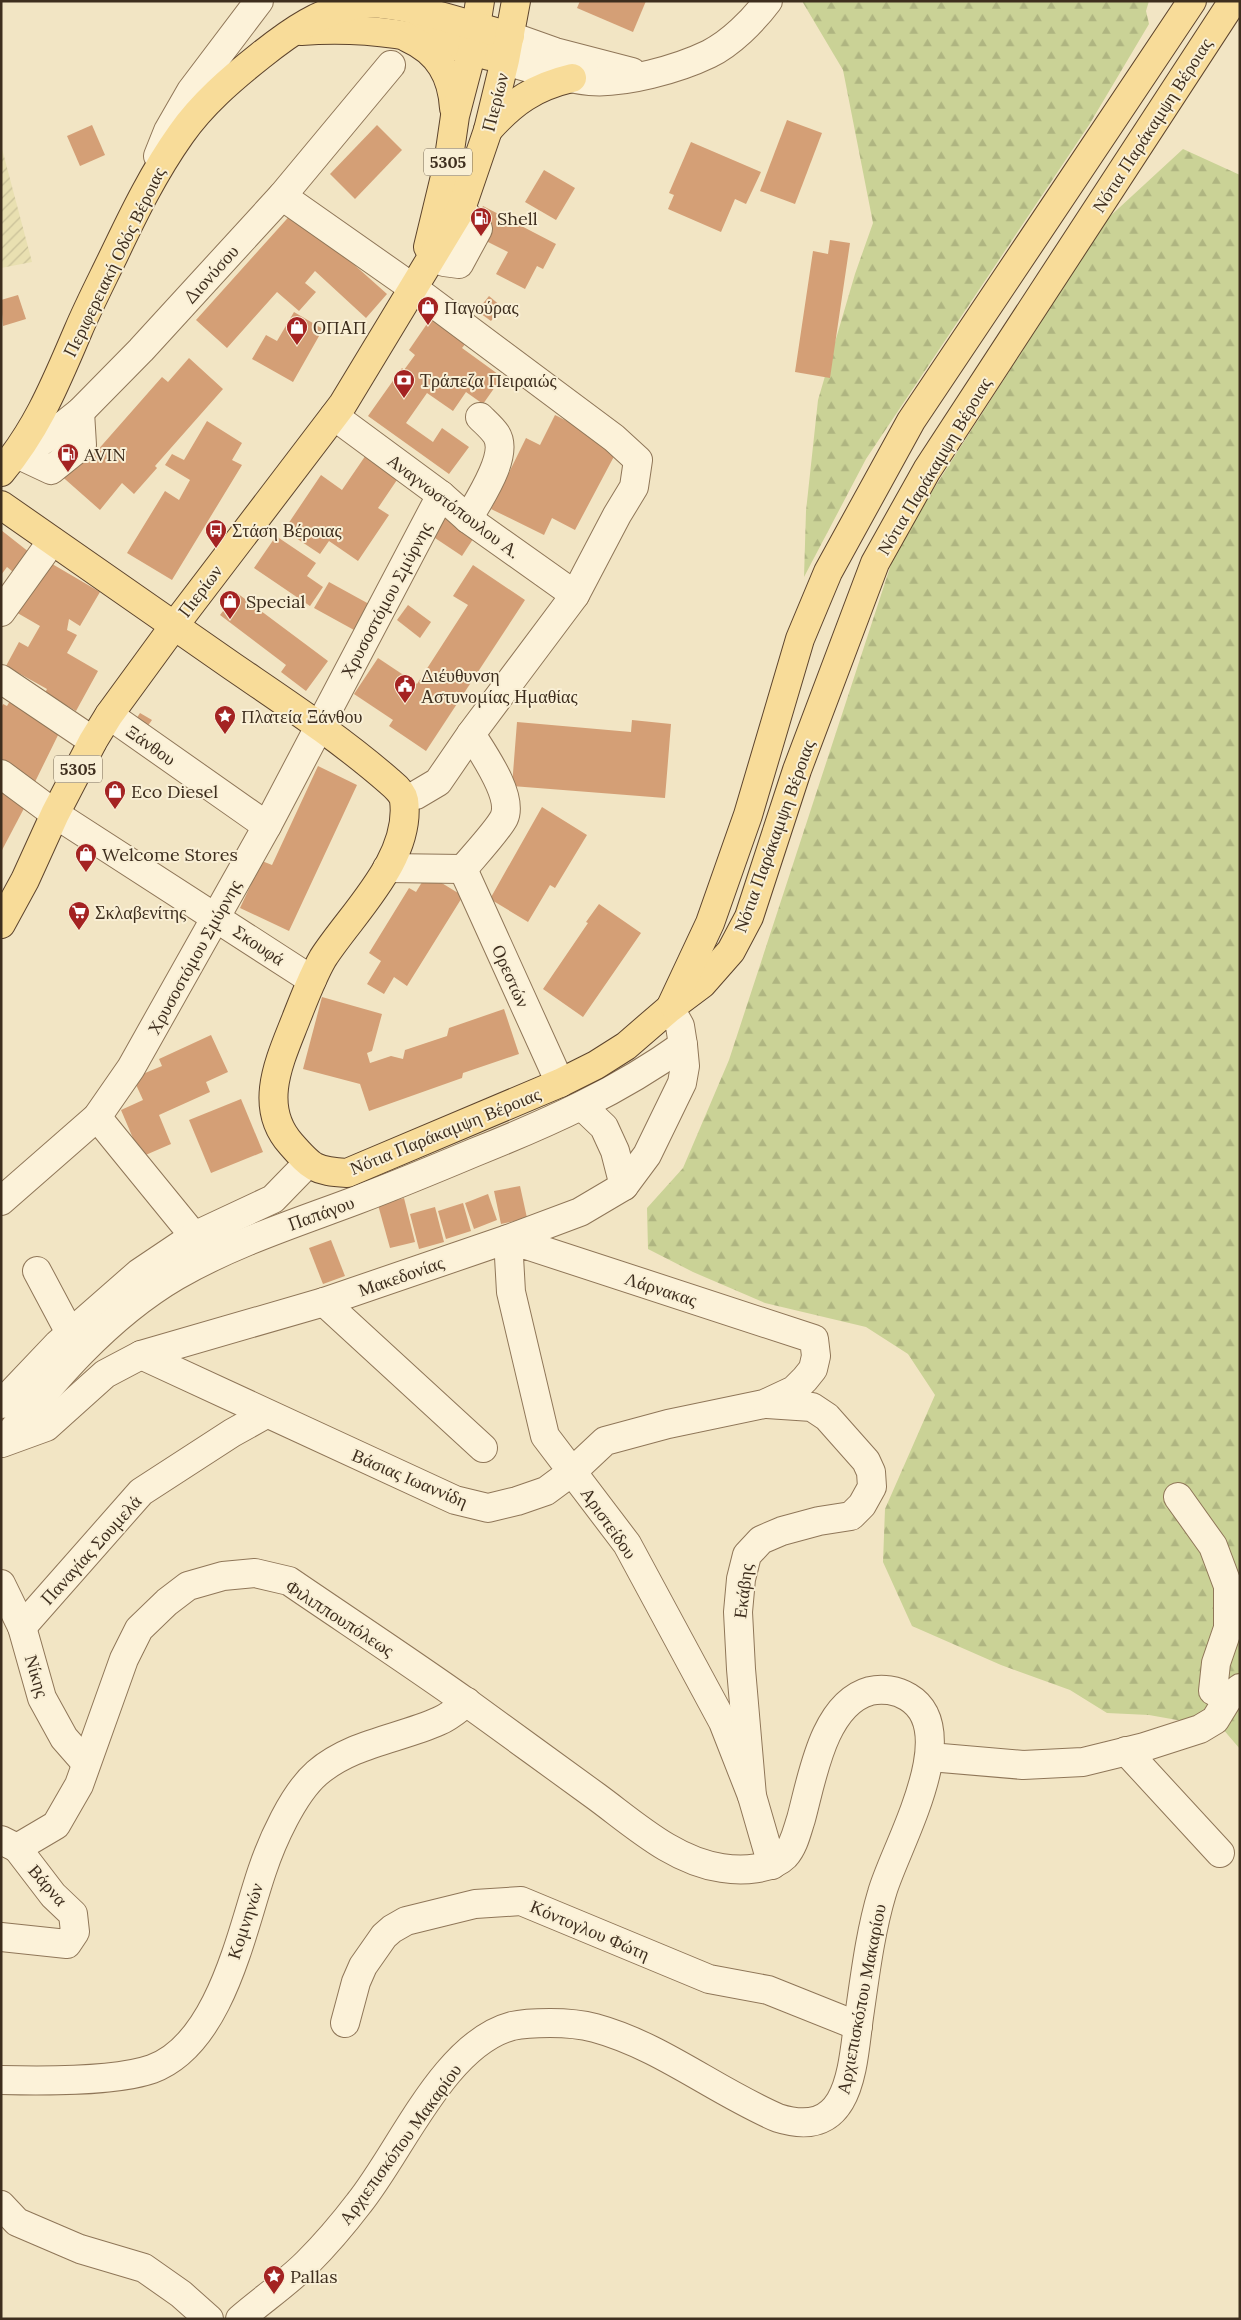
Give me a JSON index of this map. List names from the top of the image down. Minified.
{"streets":{"main road":["Πιερίων","Νότια Παράκαμψη Βέροιας","5305","Περιφερειακή Οδός Βέροιας"],"street":["Διονύσου","Αναγνωστόπουλου Α.","Χρυσοστόμου Σμύρνης","Ξάνθου","Σκουφά","Ορεστών","Παπάγου","Μακεδονίας","Λάρνακας","Βάσιας Ιωαννίδη","Αριστείδου","Παναγίας Σουμελά","Εκάβης","Φιλιππουπόλεως","Νίκης","Βάρνα","Κομνηνών","Κόντογλου Φώτη","Αρχιεπισκόπου Μακαρίου"]},"crossings":[["Πιερίων","5305"],["Πιερίων","Περιφερειακή Οδός Βέροιας"],["Πιερίων","Αναγνωστόπουλου Α."],["Πιερίων","Ξάνθου"],["Πιερίων","Σκουφά"],["Νότια Παράκαμψη Βέροιας","Σκουφά"],["Νότια Παράκαμψη Βέροιας","Ορεστών"],["Νότια Παράκαμψη Βέροιας","Παπάγου"],["Νότια Παράκαμψη Βέροιας","Μακεδονίας"],["5305","Περιφερειακή Οδός Βέροιας"],["Περιφερειακή Οδός Βέροιας","Διονύσου"],["Αναγνωστόπουλου Α.","Χρυσοστόμου Σμύρνης"],["Χρυσοστόμου Σμύρνης","Ξάνθου"],["Χρυσοστόμου Σμύρνης","Σκουφά"],["Παπάγου","Μακεδονίας"],["Μακεδονίας","Λάρνακας"],["Μακεδονίας","Βάσιας Ιωαννίδη"],["Μακεδονίας","Αριστείδου"],["Λάρνακας","Βάσιας Ιωαννίδη"],["Λάρνακας","Αριστείδου"],["Βάσιας Ιωαννίδη","Αριστείδου"],["Βάσιας Ιωαννίδη","Παναγίας Σουμελά"],["Βάσιας Ιωαννίδη","Εκάβης"],["Αριστείδου","Εκάβης"],["Παναγίας Σουμελά","Νίκης"],["Εκάβης","Φιλιππουπόλεως"],["Εκάβης","Αρχιεπισκόπου Μακαρίου"],["Φιλιππουπόλεως","Νίκης"],["Φιλιππουπόλεως","Βάρνα"],["Φιλιππουπόλεως","Κομνηνών"],["Φιλιππουπόλεως","Αρχιεπισκόπου Μακαρίου"],["Κόντογλου Φώτη","Αρχιεπισκόπου Μακαρίου"]],"places":{"fuel station":["Shell","AVIN"],"shop":["Παγούρας","ΟΠΑΠ","Special","Eco Diesel","Welcome Stores"],"bank":["Τράπεζα Πειραιώς"],"bus stop":["Στάση Βέροιας"],"public building":["Διέυθυνση Αστυνομίας Ημαθίας"],"place":["Πλατεία Ξάνθου","Pallas"],"supermarket":["Σκλαβενίτης"]}}
